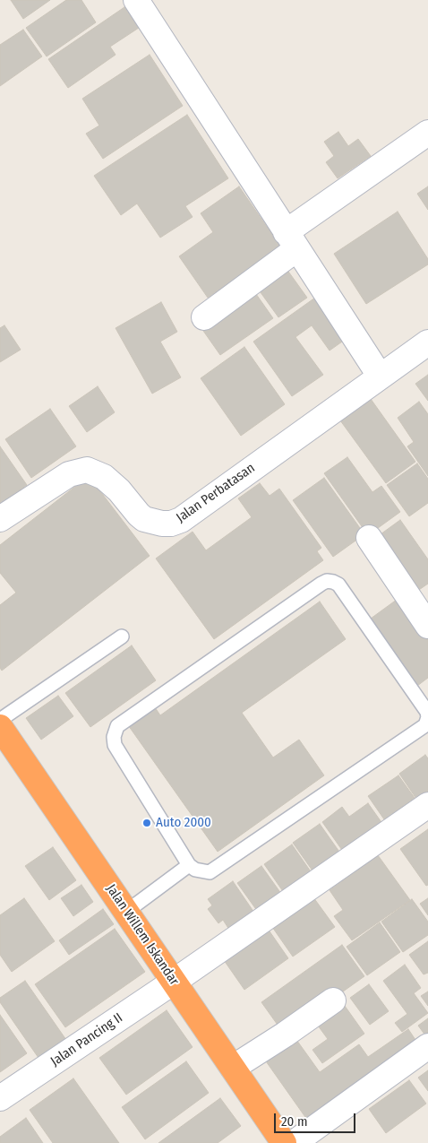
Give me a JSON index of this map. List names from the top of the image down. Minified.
{"streets":{"highway":["Jalan Willem Iskandar"],"street":["Jalan Perbatasan","Jalan Pancing II"]},"crossings":[["Jalan Willem Iskandar","Jalan Pancing II"]],"places":["Auto 2000"],"scale_bar":"20 m"}
